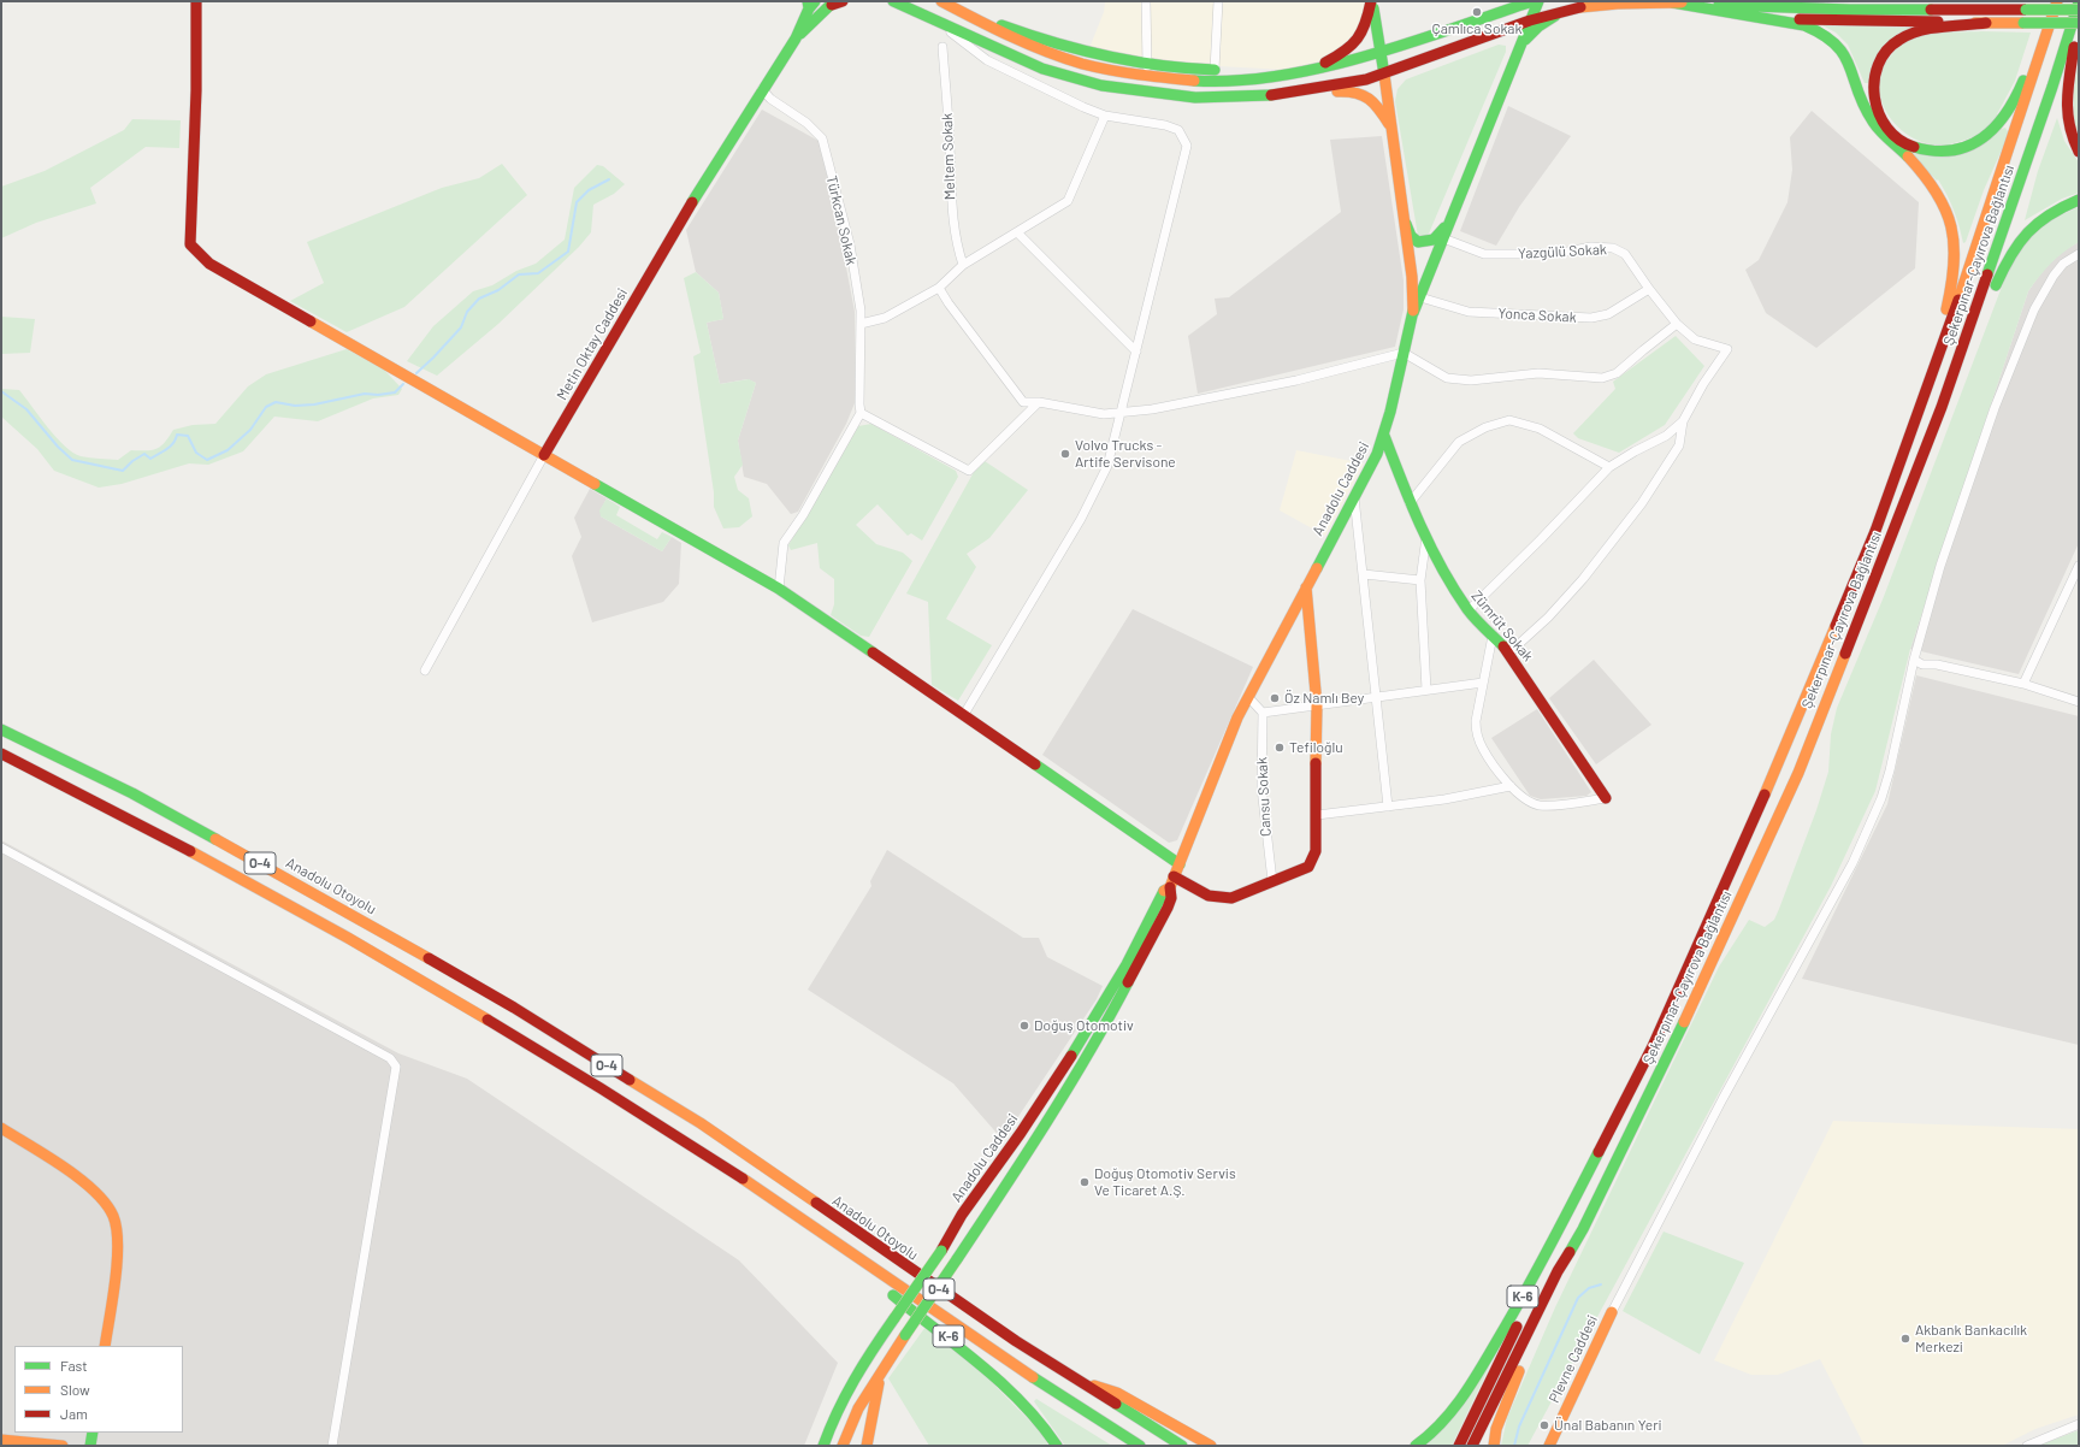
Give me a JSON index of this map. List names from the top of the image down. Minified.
{"streets":{"main road":["Şekerpınar-Çayırova Bağlantısı","Metin Oktay Caddesi","Anadolu Caddesi","Zümrüt Sokak","O-4","Anadolu Otoyolu","K-6","Plevne Caddesi"],"street":["Meltem Sokak","Türkcan Sokak","Yazgülü Sokak","Yonca Sokak","Cansu Sokak"]},"crossings":[["Türkcan Sokak","Metin Oktay Caddesi"],["Yazgülü Sokak","Yonca Sokak"],["Şekerpınar-Çayırova Bağlantısı","K-6"],["Anadolu Caddesi","Zümrüt Sokak"],["O-4","K-6"]],"places":["Çamlıca Sokak","Volvo Trucks - Artife Servisone","Öz Namlı Bey","Tefiloğlu","Doğuş Otomotiv","Doğuş Otomotiv Servis Ve Ticaret A.Ş.","Akbank Bankacılık Merkezi","Ünal Babanın Yeri"],"legend":["Fast","Slow","Jam"]}
